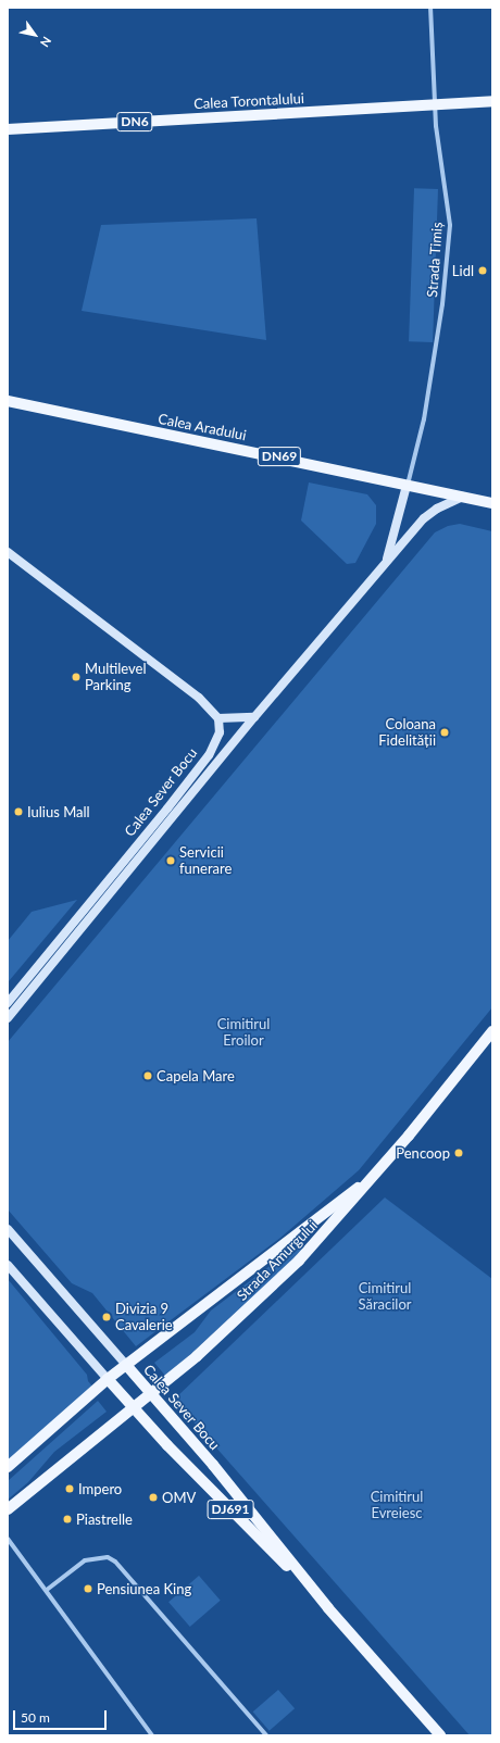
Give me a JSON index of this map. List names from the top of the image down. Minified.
{"streets":{"main road":["Calea Torontalului","DN6","Calea Aradului","DN69","Calea Sever Bocu","Strada Amurgului","DJ691"],"street":["Strada Timiș"]},"crossings":[["Calea Torontalului","Strada Timiș"],["Strada Timiș","Calea Aradului"],["Calea Aradului","Calea Sever Bocu"],["Calea Sever Bocu","Strada Amurgului"]],"parks":["Cimitirul Eroilor","Cimitirul Săracilor","Cimitirul Evreiesc"],"places":["Lidl","Multilevel Parking","Coloana Fidelității","Iulius Mall","Servicii funerare","Capela Mare","Pencoop","Divizia 9 Cavalerie","Impero","OMV","Piastrelle","Pensiunea King"],"scale_bar":"50 m","north":"bottom right"}
